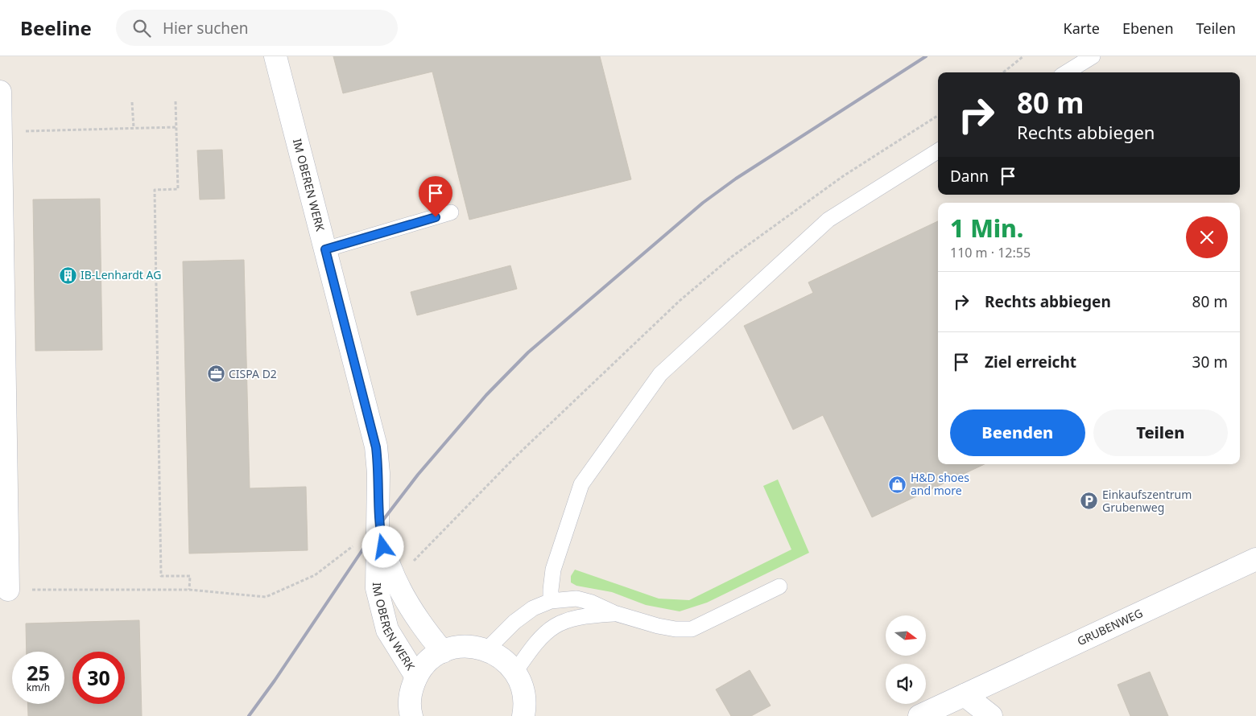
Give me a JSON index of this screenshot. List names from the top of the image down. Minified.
{"streets":{"street":["IM OBEREN WERK","GRUBENWEG"]},"places":{"building":["IB-Lenhardt AG"],"office":["CISPA D2"],"shop":["H&D shoes and more"],"parking":["Einkaufszentrum Grubenweg"]},"north":"right","page":{"header":"Beeline","search":"Hier suchen","nav":["Karte","Ebenen","Teilen"],"turn":["80 m","Rechts abbiegen"],"then":"Dann","heading":["1 Min.","110 m · 12:55"],"list":[{"name":"Rechts abbiegen","value":"80 m"},{"name":"Ziel erreicht","value":"30 m"}],"buttons":["Beenden","Teilen"],"speed":"25 km/h","limit":"30"}}
